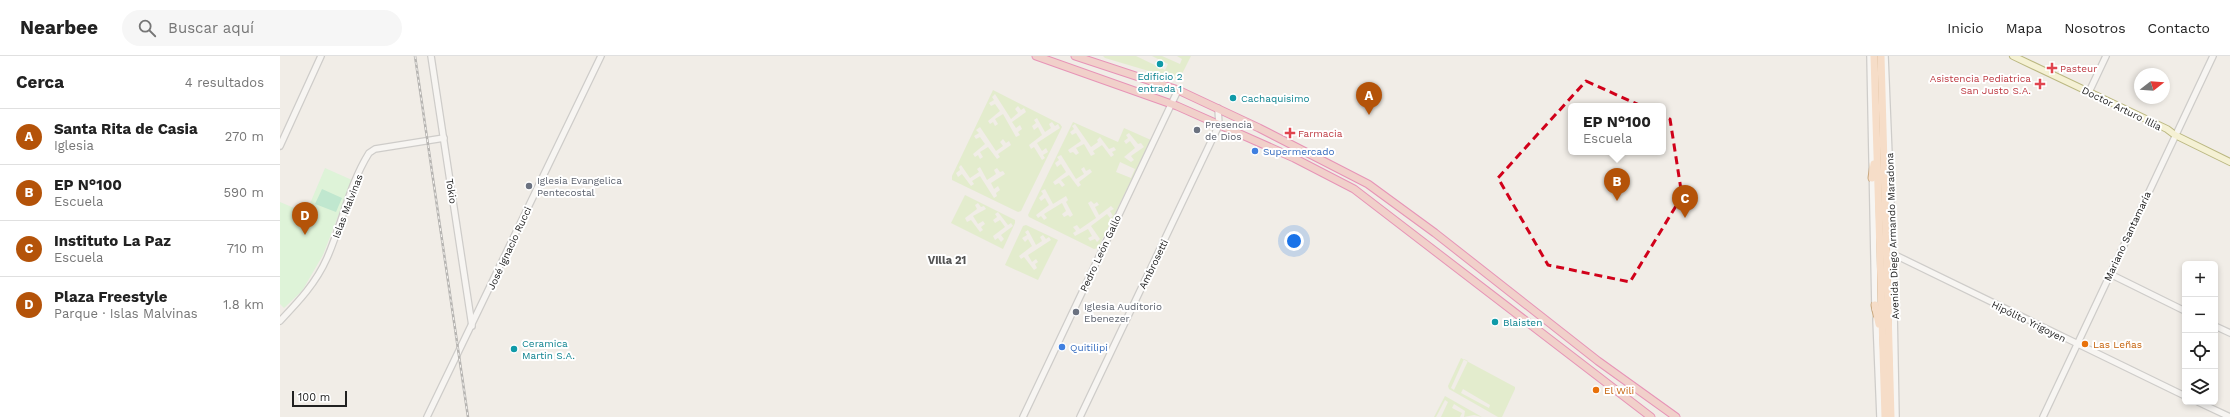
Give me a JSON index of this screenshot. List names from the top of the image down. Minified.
{"streets":{"main road":["Doctor Arturo Illia","Avenida Diego Armando Maradona"],"street":["Tokio","Islas Malvinas","Mariano Santamaría","José Ignacio Rucci","Pedro León Gallo","Ambrosetti","Hipólito Yrigoyen"]},"crossings":[["Doctor Arturo Illia","Mariano Santamaría"],["Tokio","Islas Malvinas"],["Tokio","José Ignacio Rucci"],["Avenida Diego Armando Maradona","Hipólito Yrigoyen"],["Mariano Santamaría","Hipólito Yrigoyen"]],"districts":["Villa 21"],"places":{"other":["Edificio 2 entrada 1","Cachaquisimo","Presencia de Dios","Supermercado","Iglesia Evangelica Pentecostal","Iglesia Auditorio Ebenezer","Blaisten","Las Leñas","Quitilipi","Ceramica Martin S.A.","El Wili"],"health":["Pasteur","Asistencia Pediatrica San Justo S.A.","Farmacia"]},"scale_bar":"100 m","north":"right","page":{"header":"Nearbee","search":"Buscar aquí","nav":["Inicio","Mapa","Nosotros","Contacto"],"heading":["Cerca","4 resultados"],"pins":["A","B","C","D"],"popup":["EP N°100","Escuela"],"list":[{"mark":"A","name":"Santa Rita de Casia","note":"Iglesia","value":"270 m"},{"mark":"B","name":"EP N°100","note":"Escuela","value":"590 m"},{"mark":"C","name":"Instituto La Paz","note":"Escuela","value":"710 m"},{"mark":"D","name":"Plaza Freestyle","note":"Parque · Islas Malvinas","value":"1.8 km"}],"map_buttons":["+","−"],"scale":"100 m"}}
